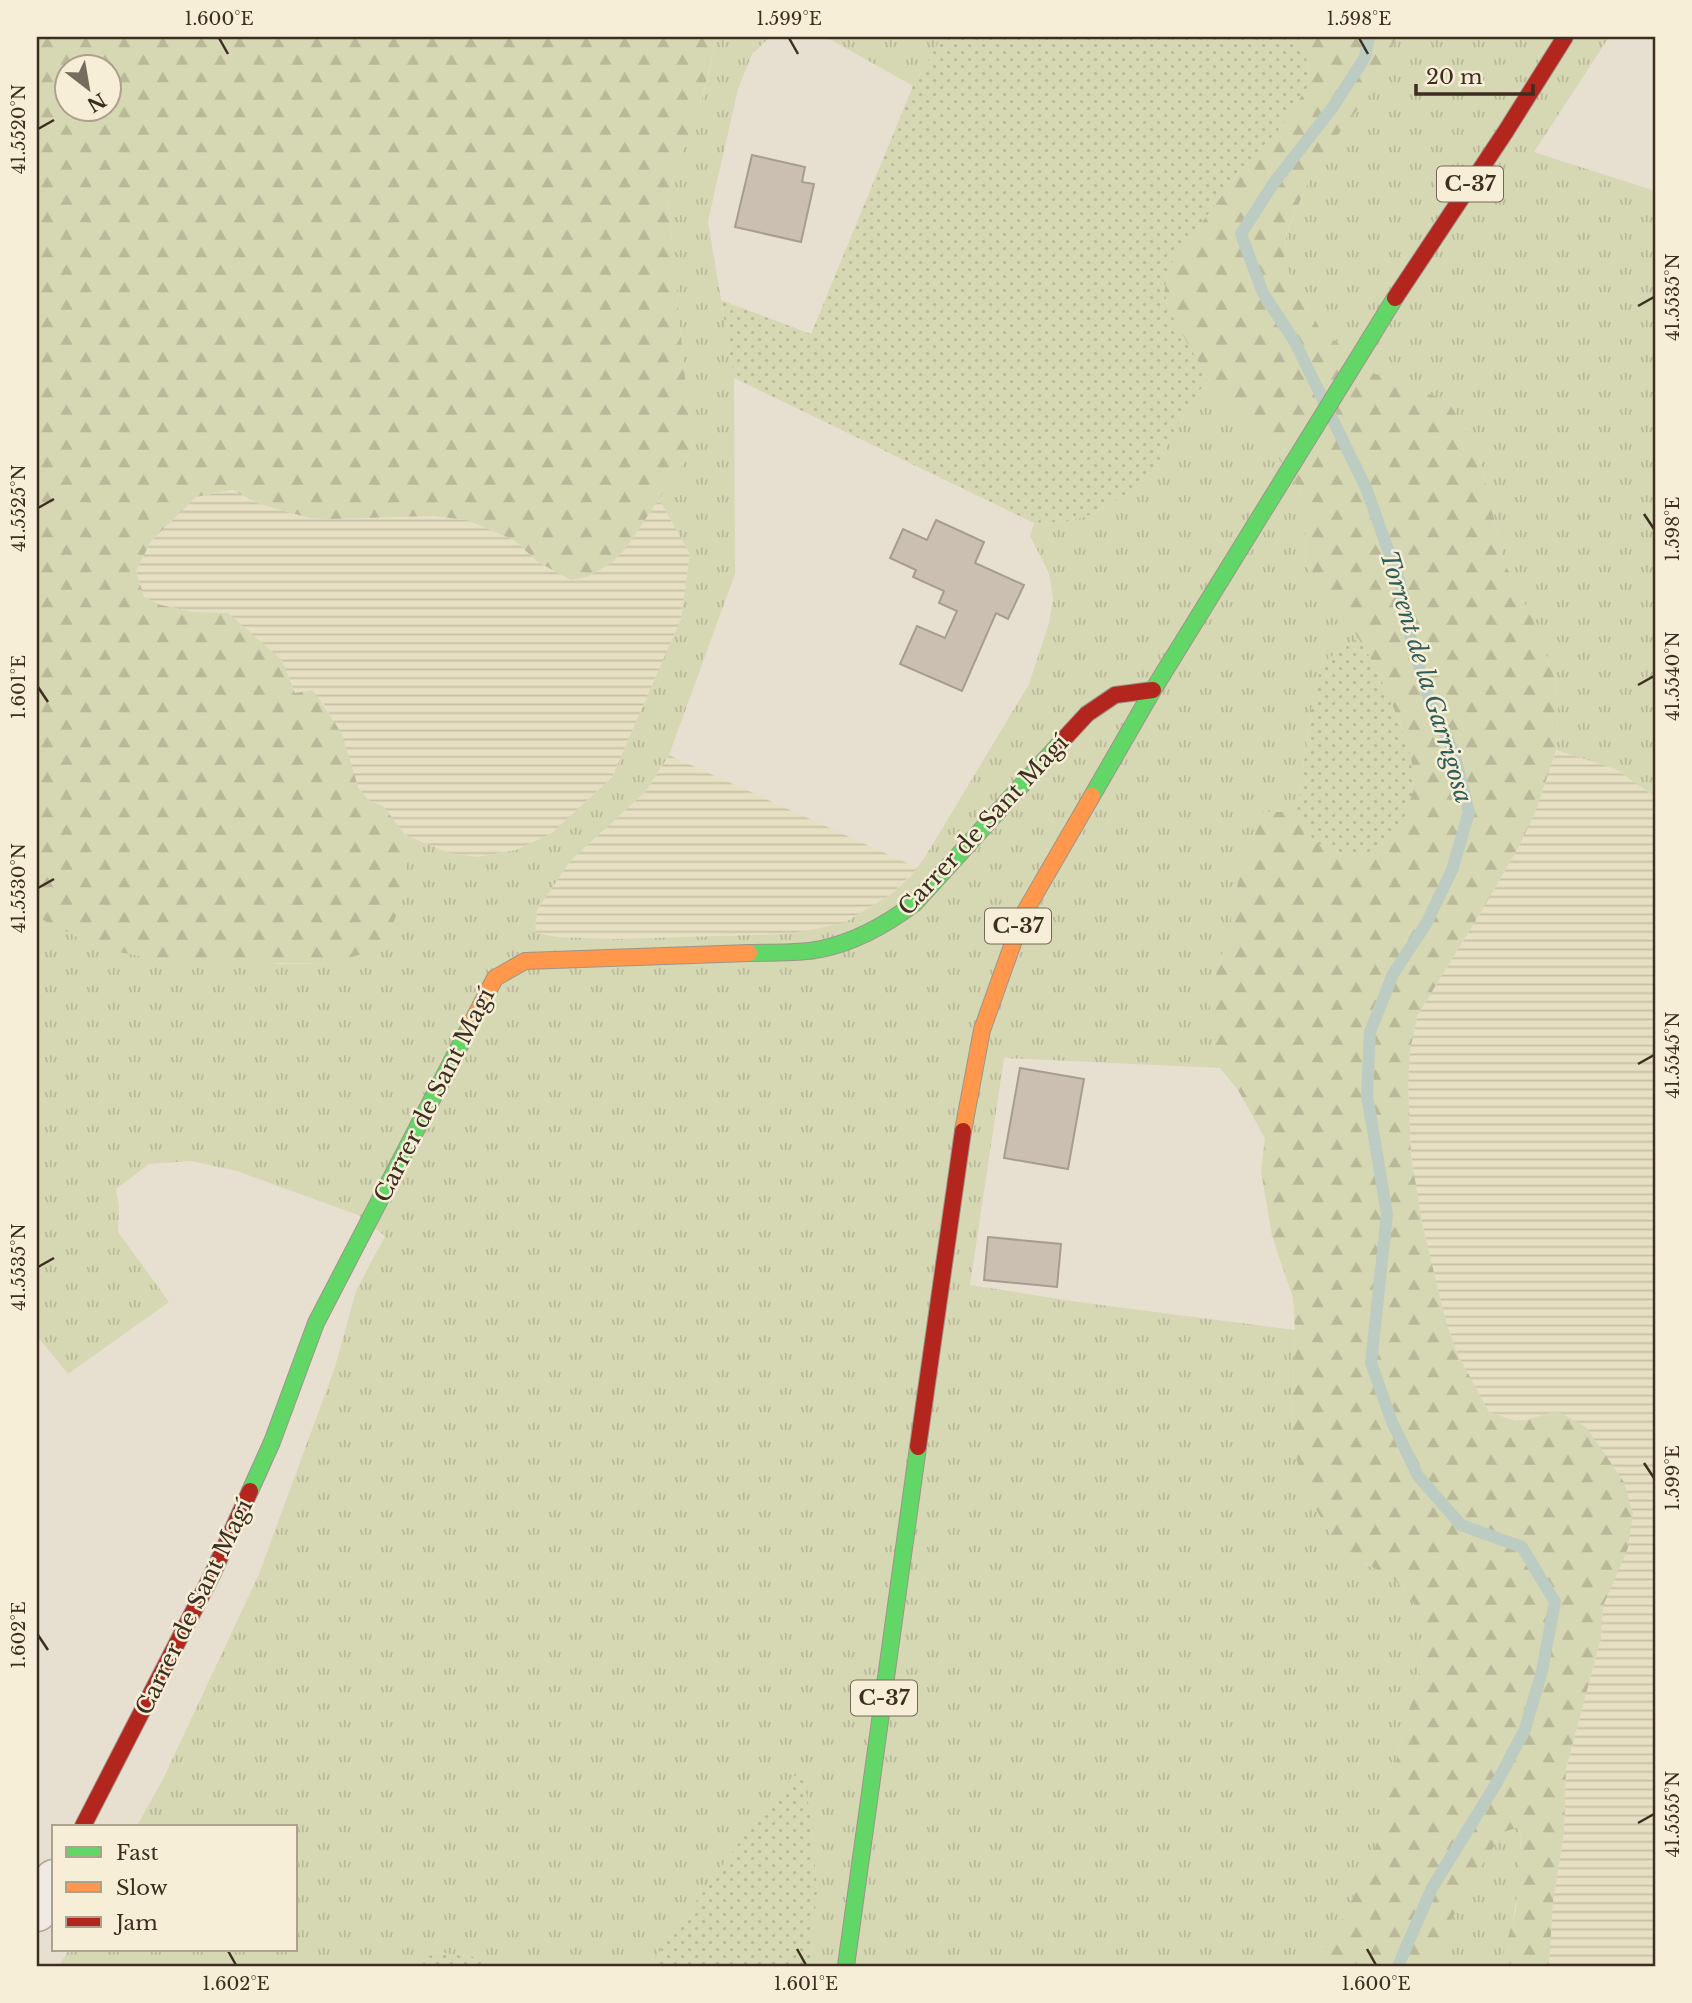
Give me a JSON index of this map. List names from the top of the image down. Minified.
{"streets":{"main road":["C-37","Carrer de Sant Magí"]},"crossings":[["C-37","Carrer de Sant Magí"]],"water":["Torrent de la Garrigosa"],"legend":["Fast","Slow","Jam"],"scale_bar":"20 m","north":"bottom right","coordinates":["1.600°E","1.599°E","1.598°E","41.5520°N","41.5535°N","41.5525°N","41.5540°N","1.601°E","41.5530°N","41.5545°N","1.602°E","41.5555°N"]}
